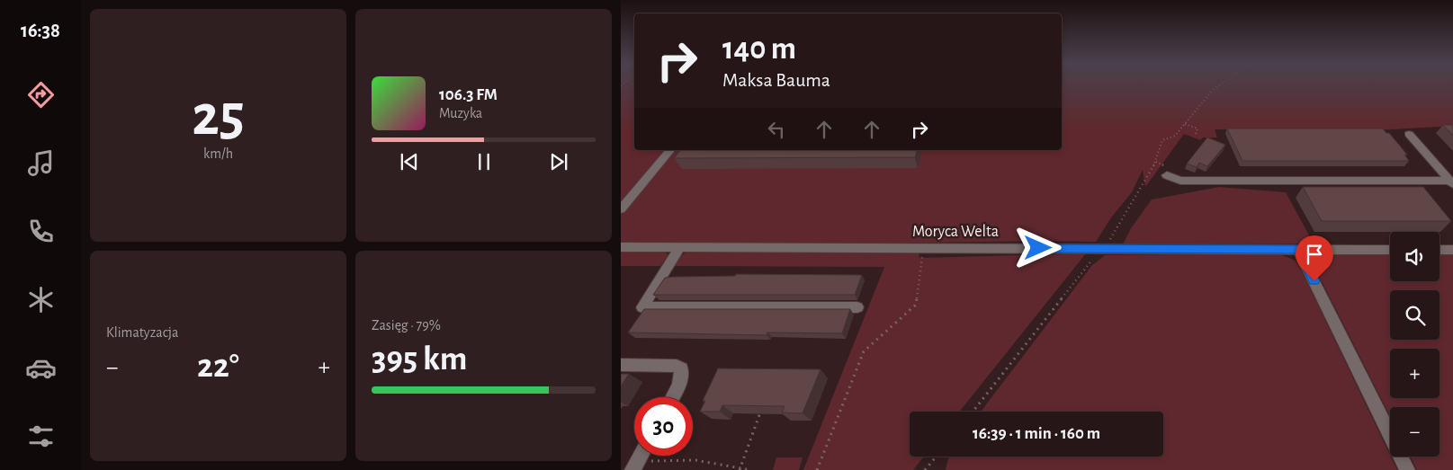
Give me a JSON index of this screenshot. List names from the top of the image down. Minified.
{"streets":{"street":["Moryca Welta"]},"page":{"tabs":"16:38","tile":[["25","km/h"],"Klimatyzacja",["Zasięg · 79%","395 km"]],"turn":["140 m","Maksa Bauma"],"song":["106.3 FM","Muzyka"],"map_buttons":["+","−"],"heat":["−","22°","+"],"limit":"30","trip":"16:39 · 1 min · 160 m"}}
